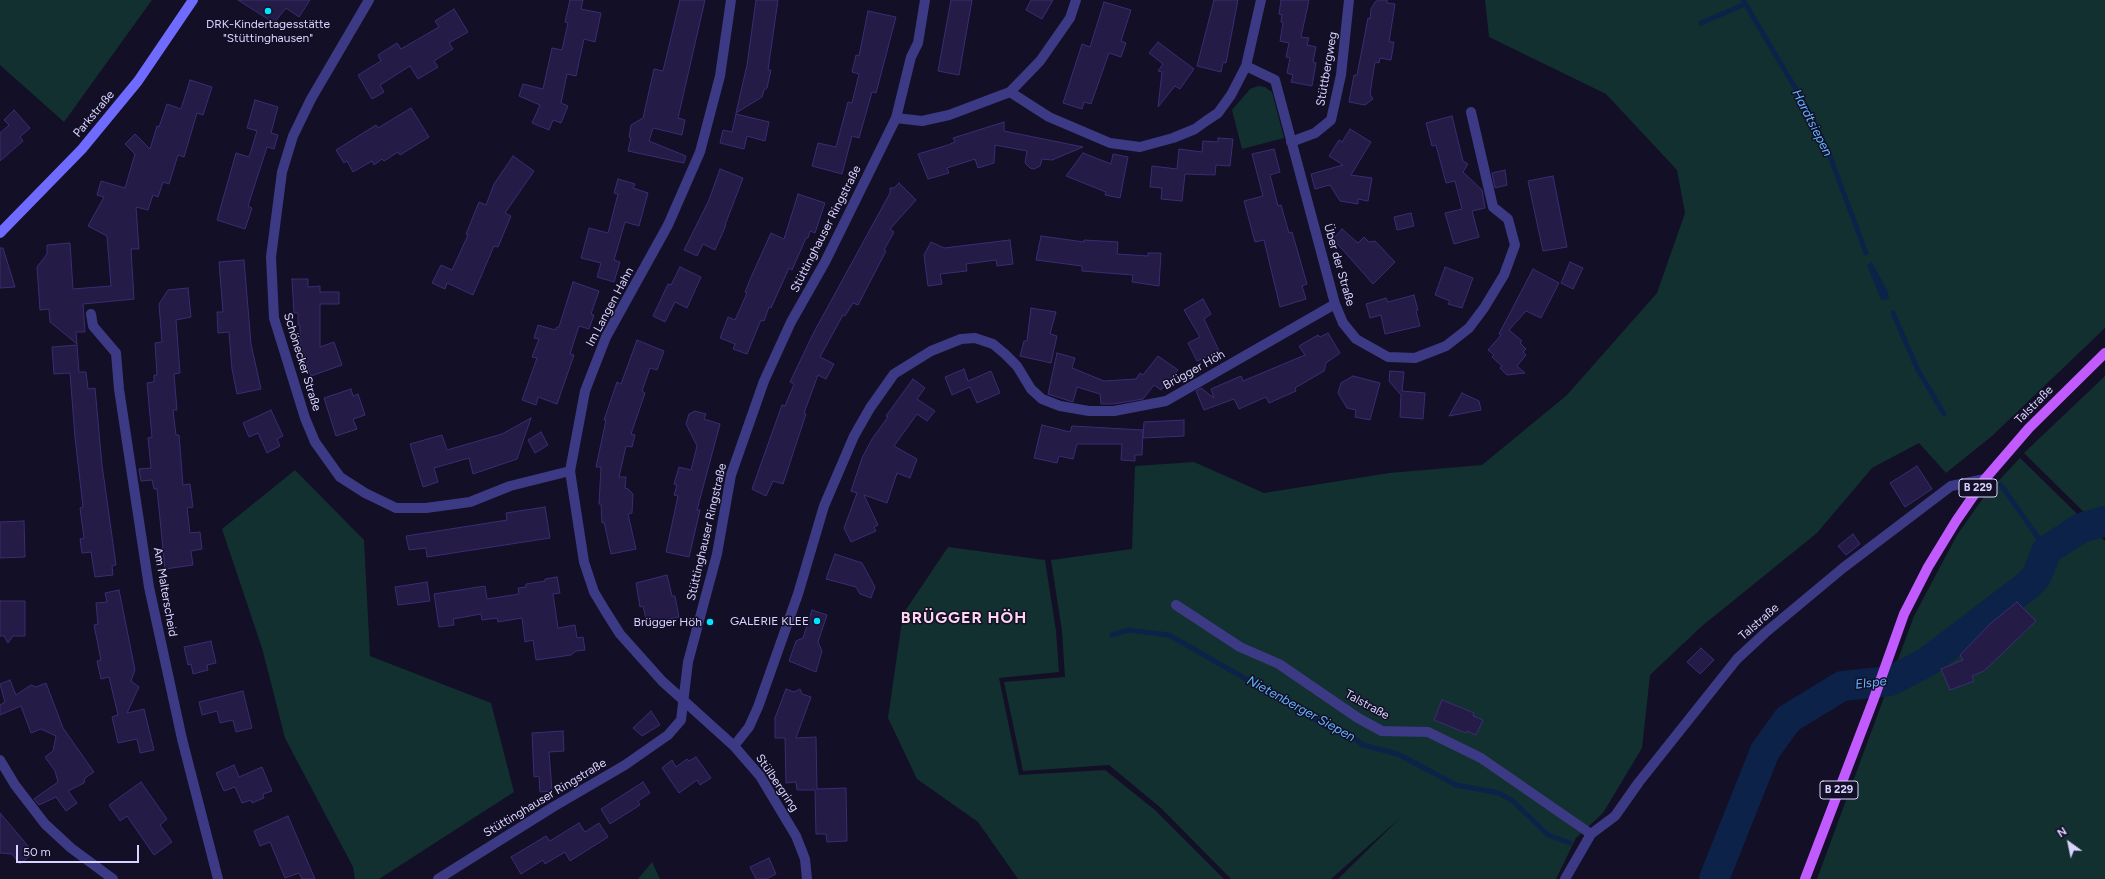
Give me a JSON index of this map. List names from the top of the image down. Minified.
{"streets":{"main road":["Talstraße","B 229"],"street":["Stüttbergweg","Parkstraße","Stüttinghauser Ringstraße","Über der Straße","Im Langen Hahn","Schönecker Straße","Brügger Höh","Am Malterscheid","Stülbergring"]},"crossings":[["Stüttbergweg","Über der Straße"],["Stüttinghauser Ringstraße","Im Langen Hahn"],["Stüttinghauser Ringstraße","Stülbergring"],["Über der Straße","Brügger Höh"],["Im Langen Hahn","Schönecker Straße"],["Im Langen Hahn","Stülbergring"],["Brügger Höh","Stülbergring"]],"districts":["BRÜGGER HÖH"],"water":["Hardtsiepen","Elspe","Nietenberger Siepen"],"places":["DRK-Kindertagesstätte \"Stüttinghausen\"","GALERIE KLEE","Brügger Höh"],"scale_bar":"50 m","north":"top left"}
